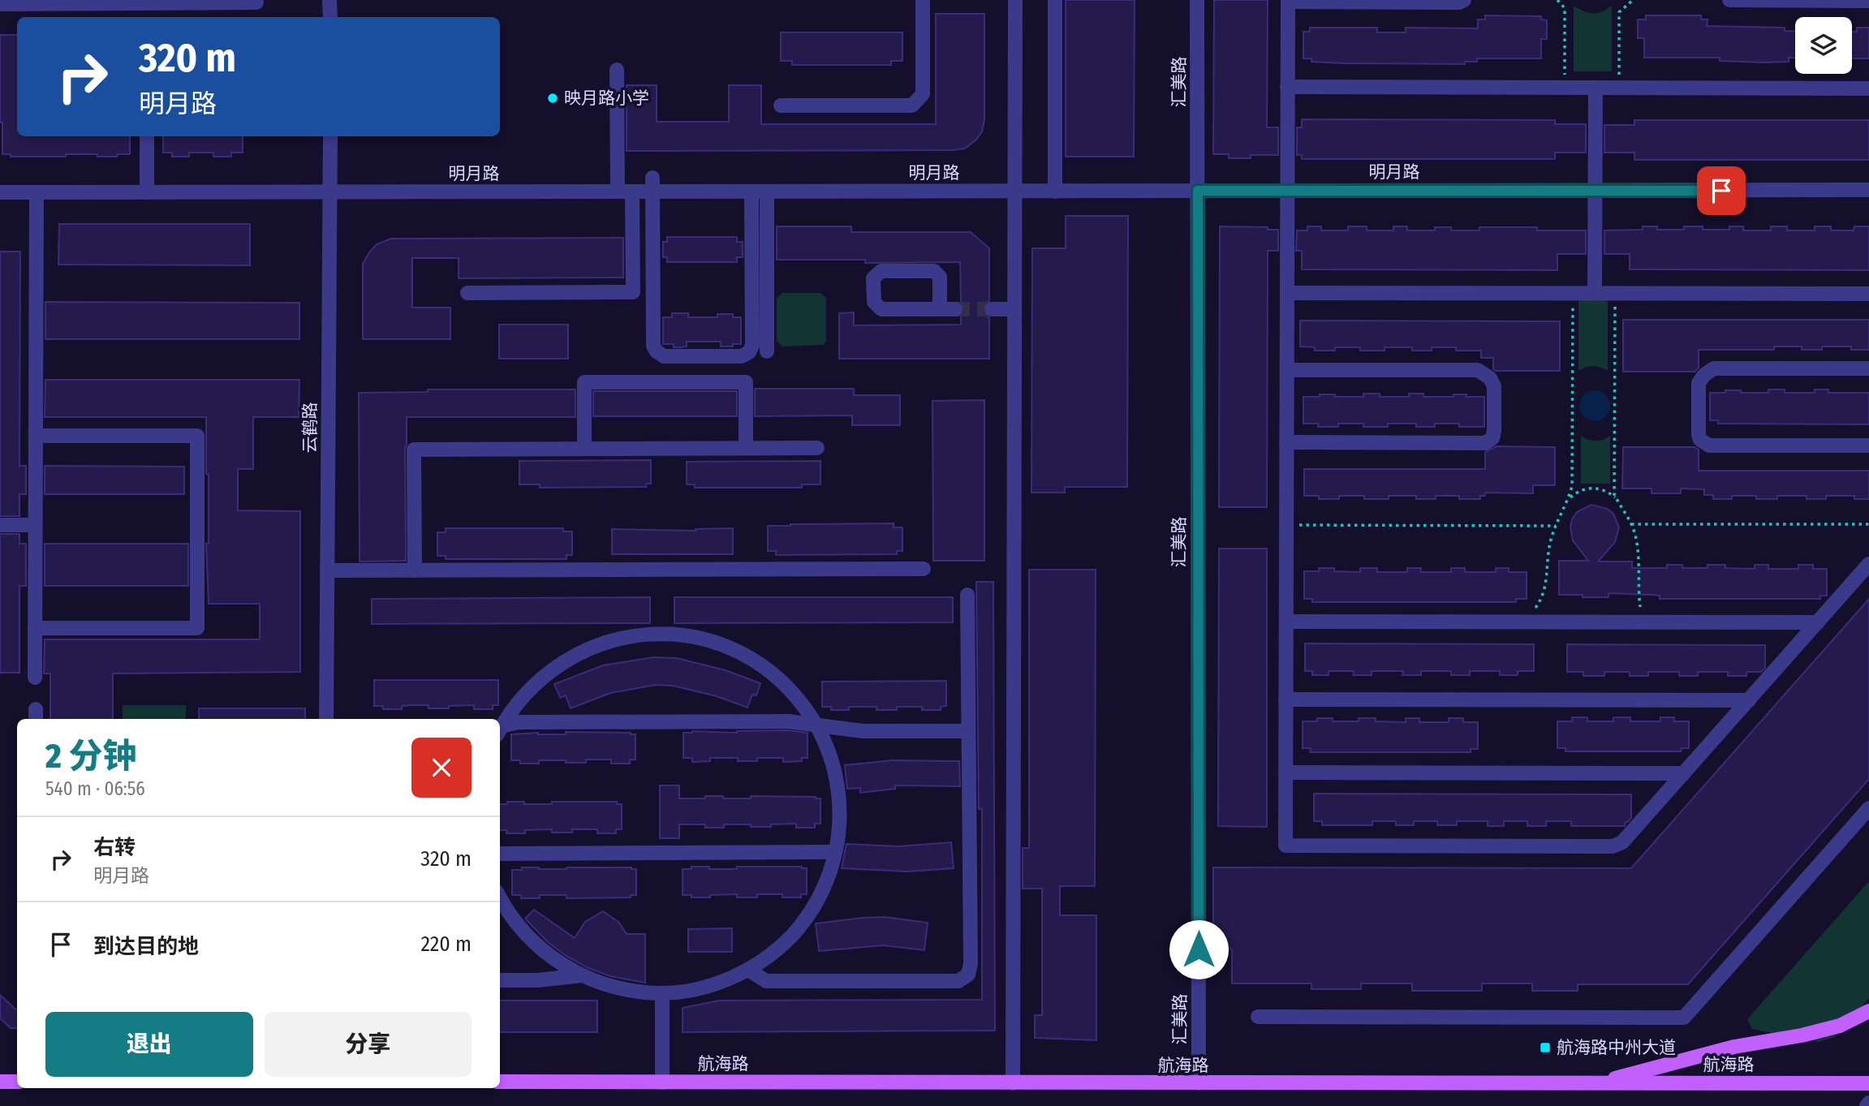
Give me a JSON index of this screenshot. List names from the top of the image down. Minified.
{"streets":{"main road":["航海路"],"street":["汇美路","明月路","云鹤路"]},"crossings":[["汇美路","明月路"],["汇美路","航海路"],["明月路","云鹤路"]],"places":{"other":["映月路小学"],"transit":["航海路中州大道"]},"page":{"turn":["320 m","明月路"],"heading":["2 分钟","540 m · 06:56"],"list":[{"name":"右转","note":"明月路","value":"320 m"},{"name":"到达目的地","value":"220 m"}],"buttons":["退出","分享"]}}
